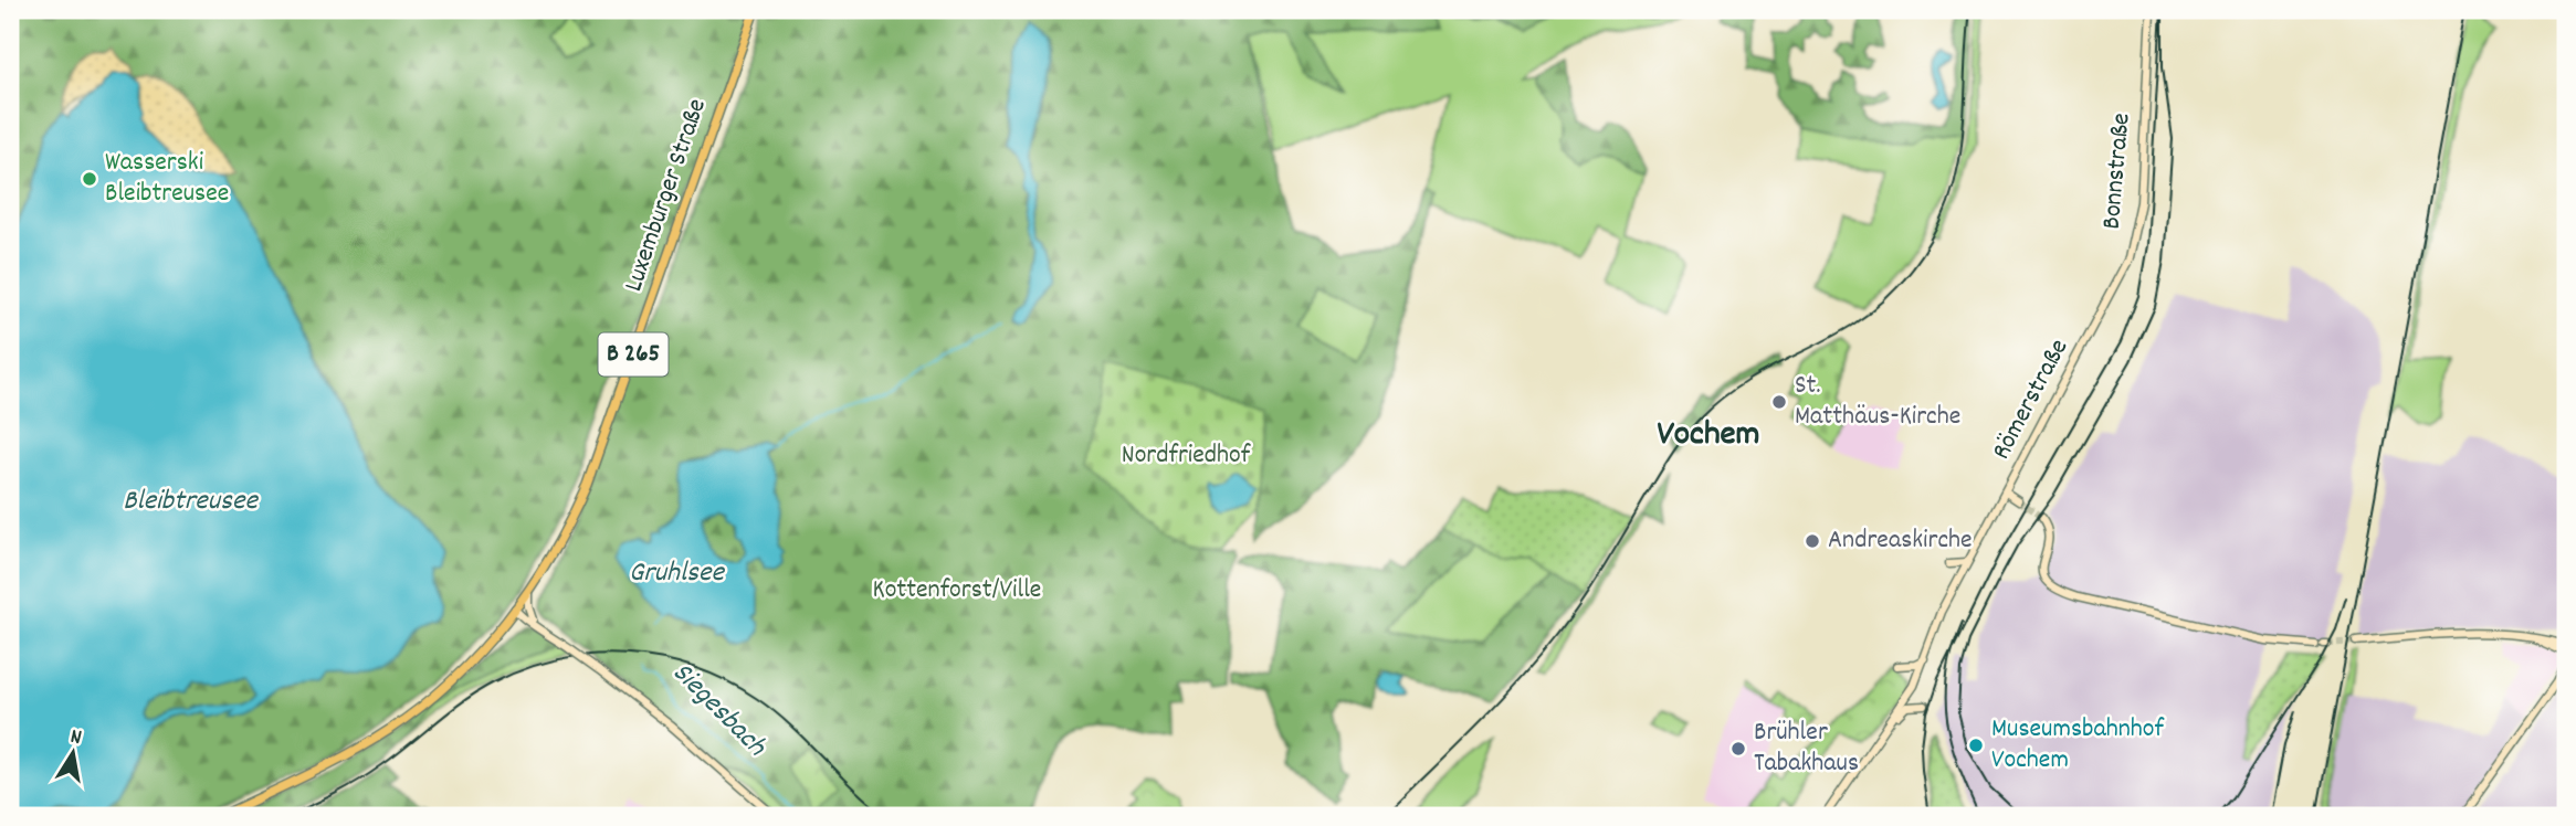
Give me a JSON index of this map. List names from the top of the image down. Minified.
{"streets":{"main road":["Bonnstraße","Luxemburger Straße","B 265","Römerstraße"]},"crossings":[["Bonnstraße","Römerstraße"]],"districts":["Vochem"],"water":["Bleibtreusee","Gruhlsee","Siegesbach"],"parks":["Nordfriedhof","Kottenforst/Ville"],"places":["Wasserski Bleibtreusee","St. Matthäus-Kirche","Andreaskirche","Museumsbahnhof Vochem","Brühler Tabakhaus"],"north":"top"}
